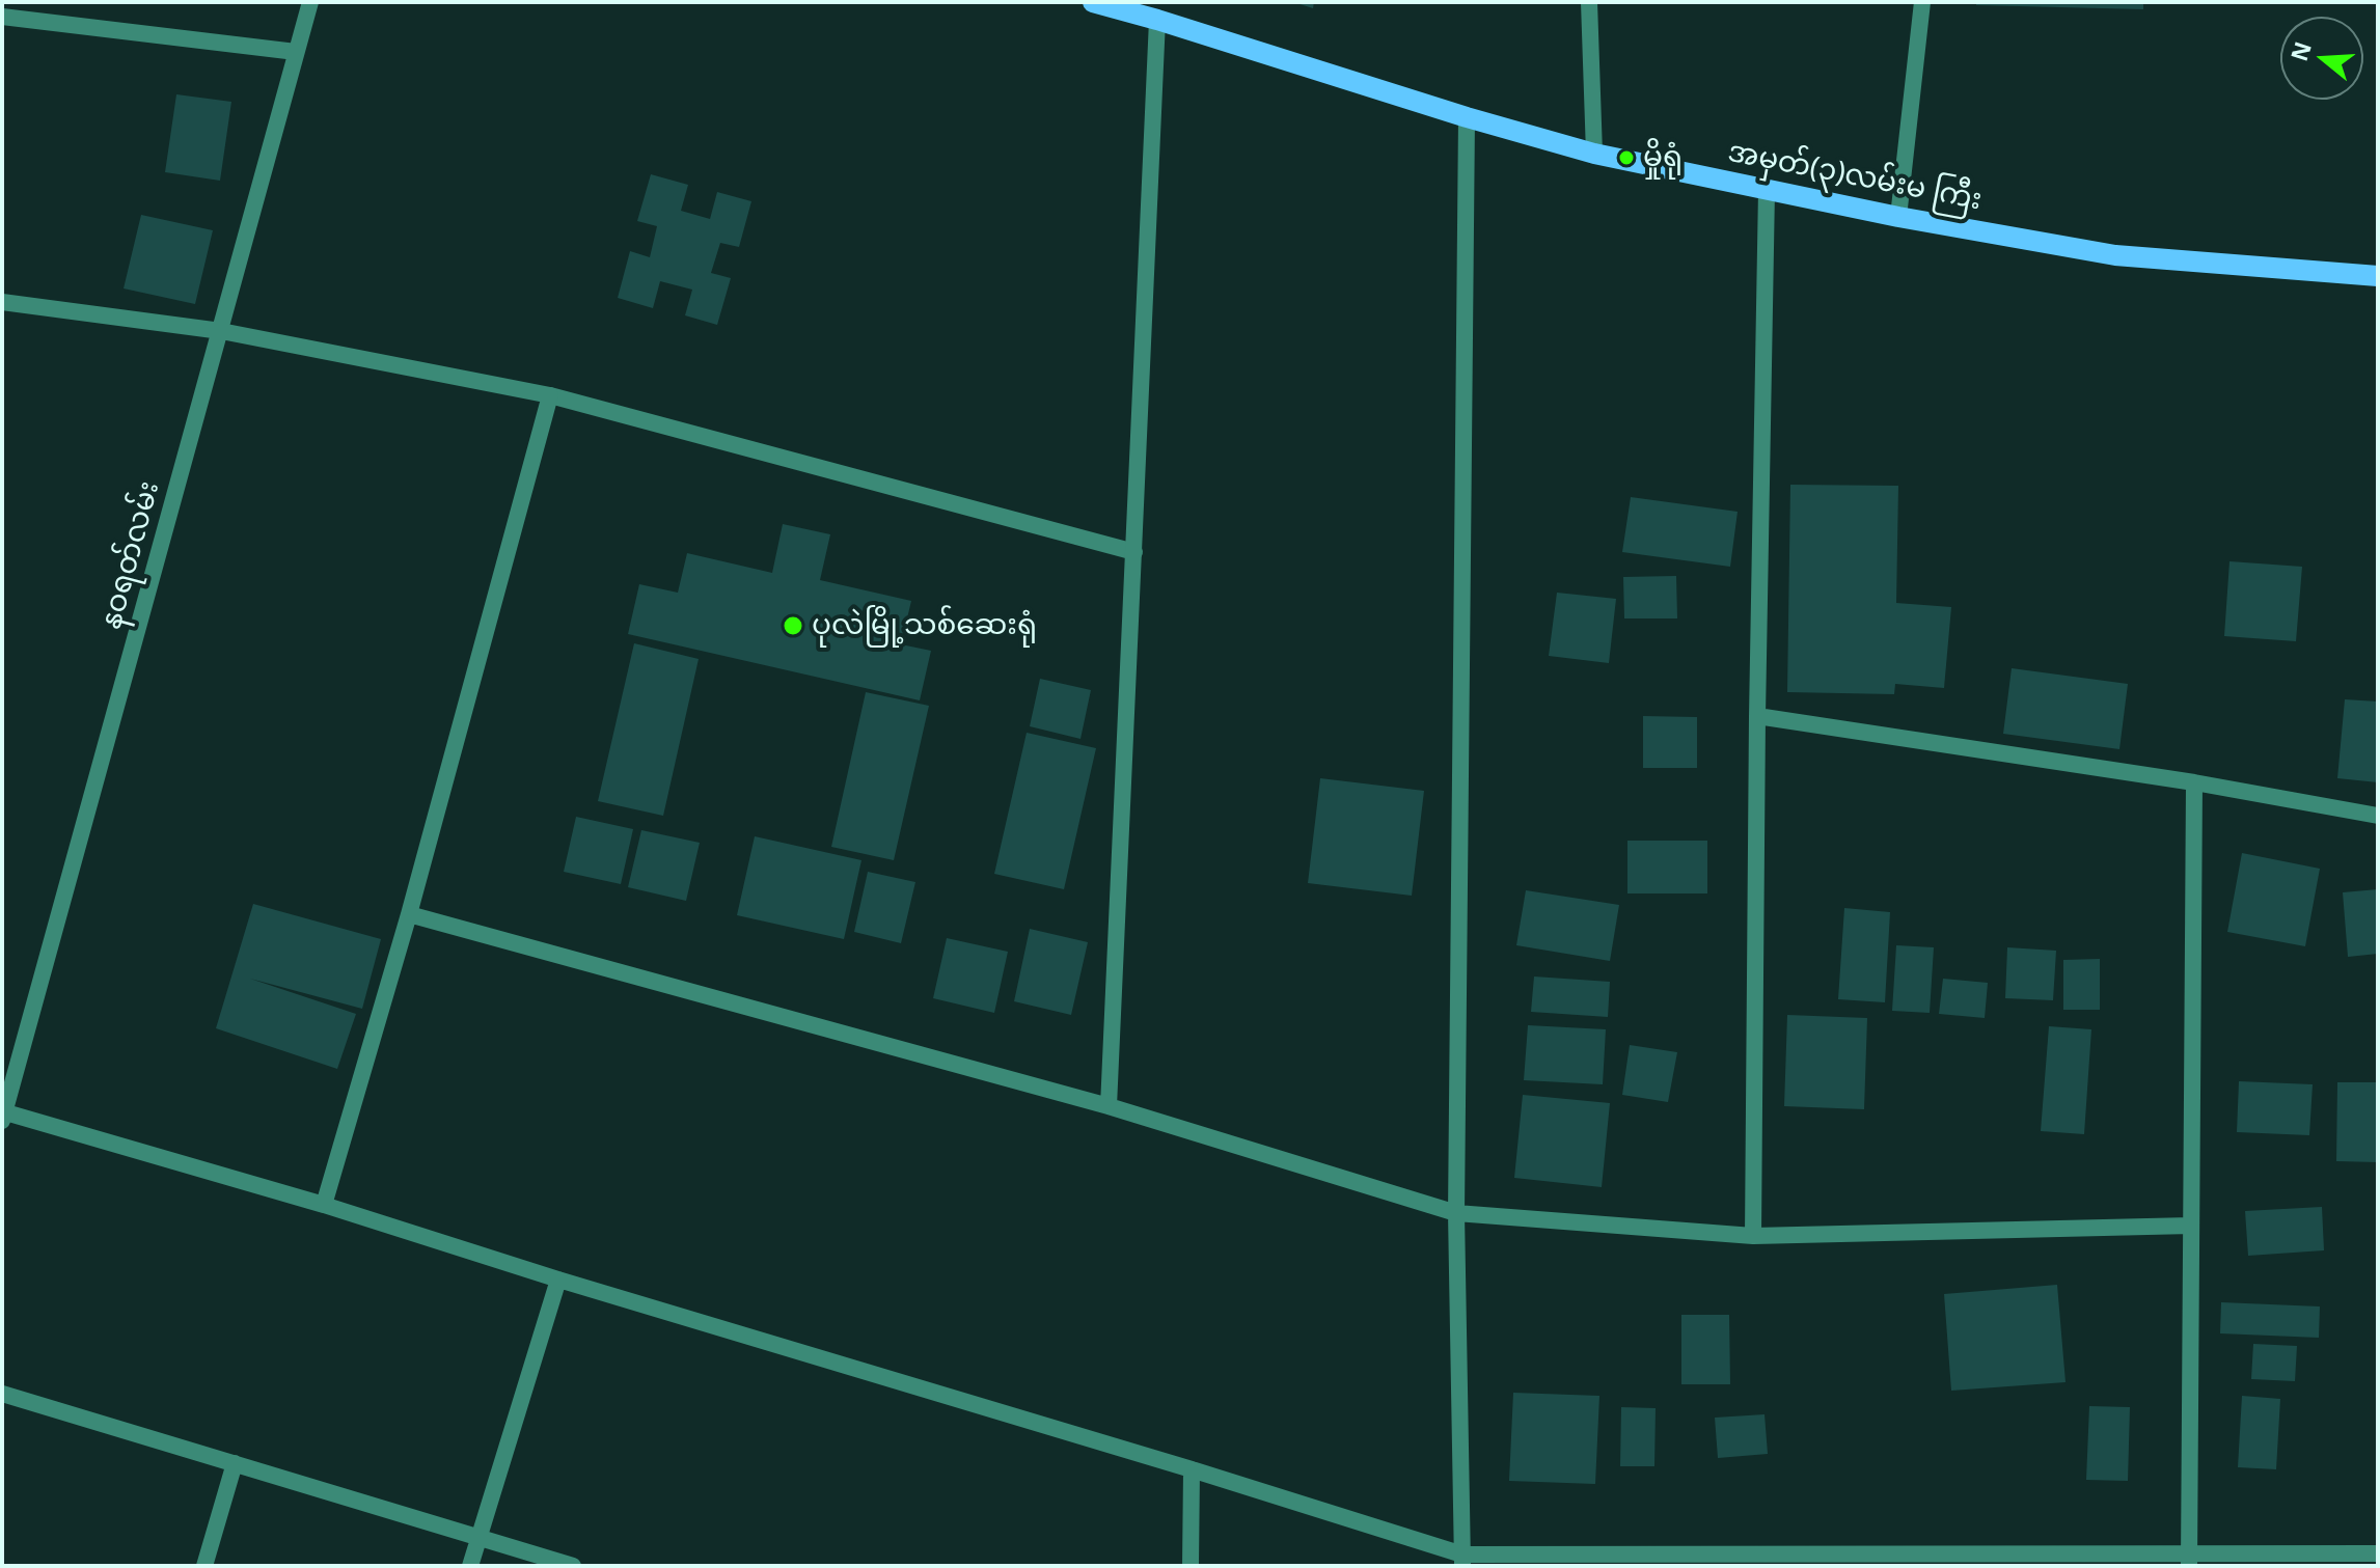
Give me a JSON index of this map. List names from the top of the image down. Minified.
{"streets":{"main road":["အမှတ်(၃)လမ်းမ ကြီး"],"street":["နဝရတ်လမ်း"]},"places":["မှိုရုံ","ပုလဲမြို့သစ်ဆေးရုံ"],"north":"left"}
